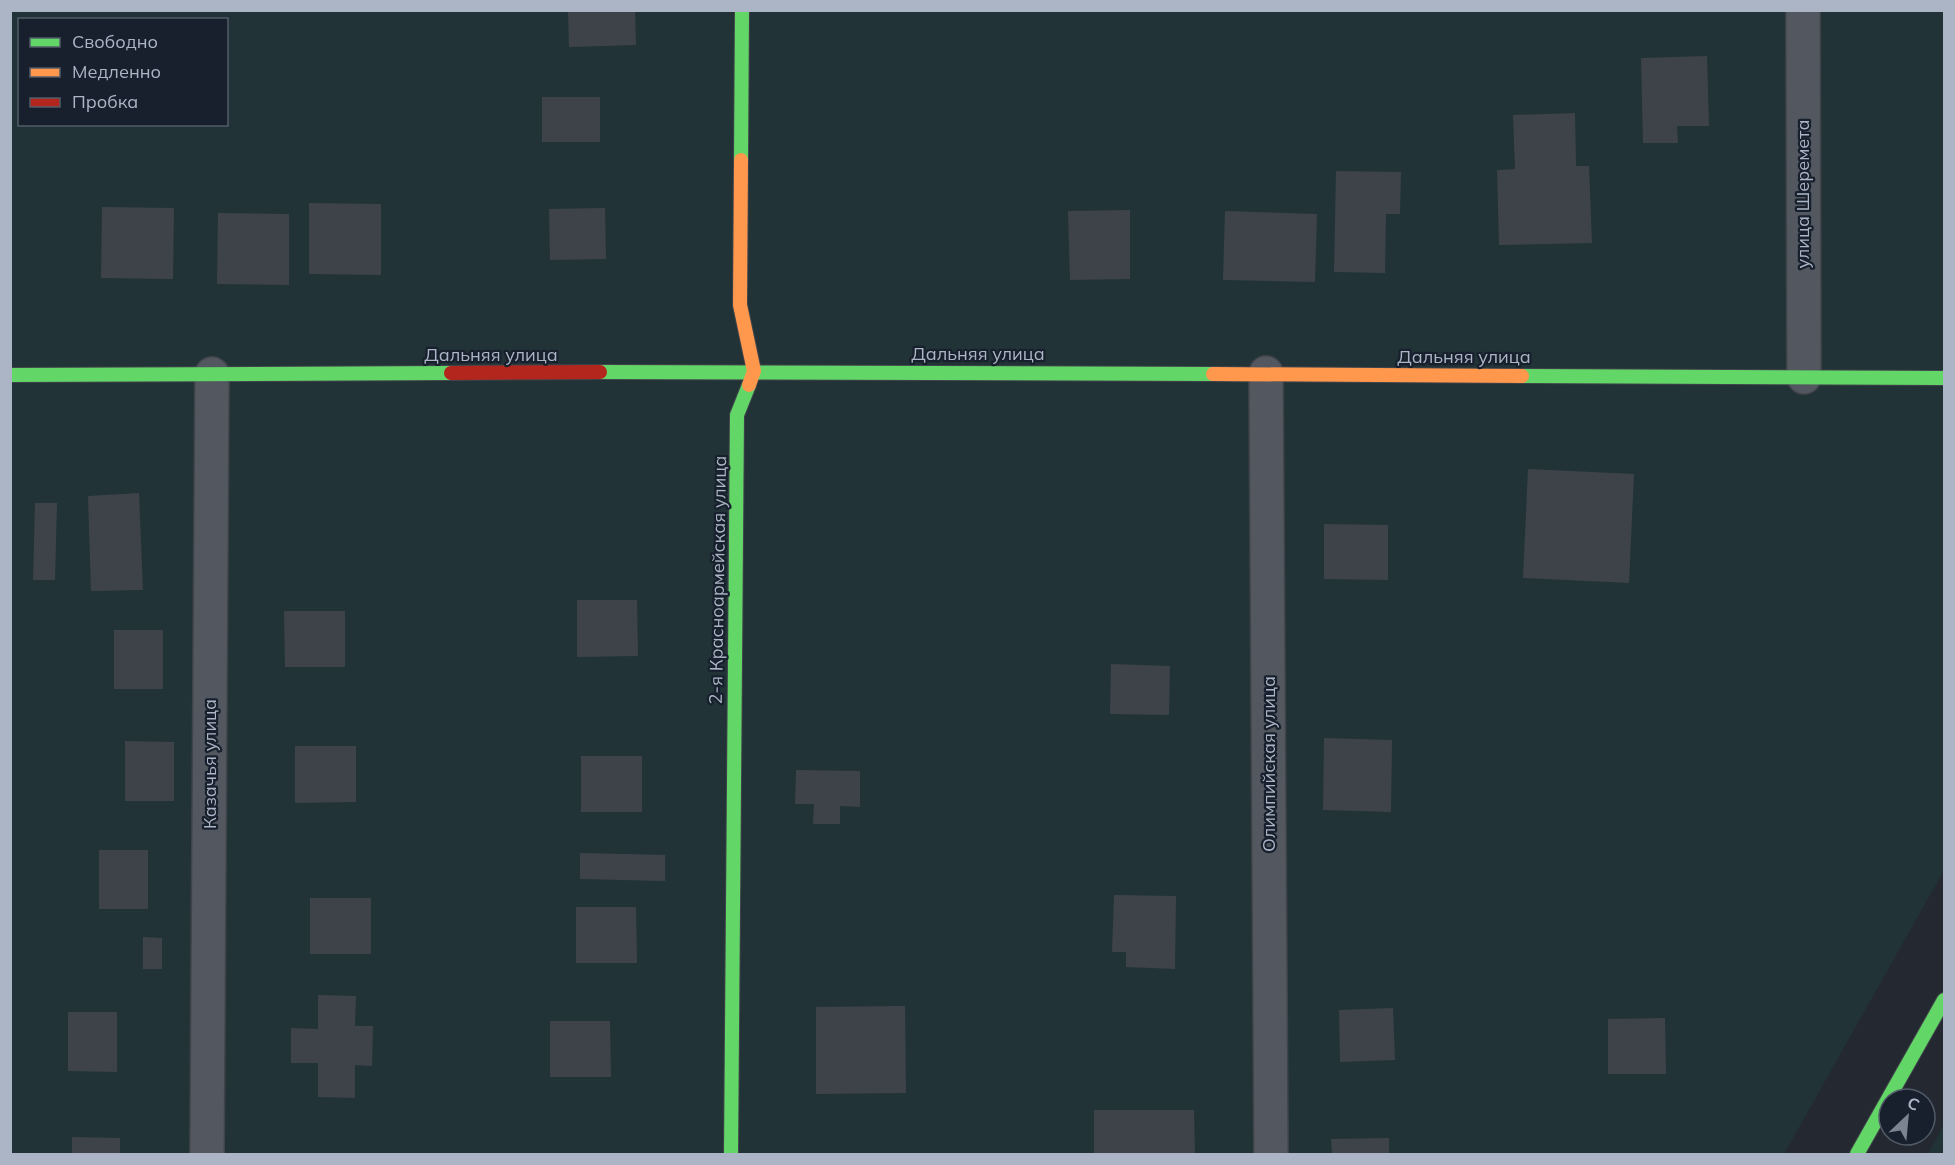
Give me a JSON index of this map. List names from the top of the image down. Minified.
{"streets":{"street":["улица Шеремета","Дальняя улица","2-я Красноармейская улица","Казачья улица","Олимпийская улица"]},"crossings":[["улица Шеремета","Дальняя улица"],["Дальняя улица","2-я Красноармейская улица"],["Дальняя улица","Казачья улица"],["Дальняя улица","Олимпийская улица"]],"legend":["Свободно","Медленно","Пробка"],"north":"top right"}
